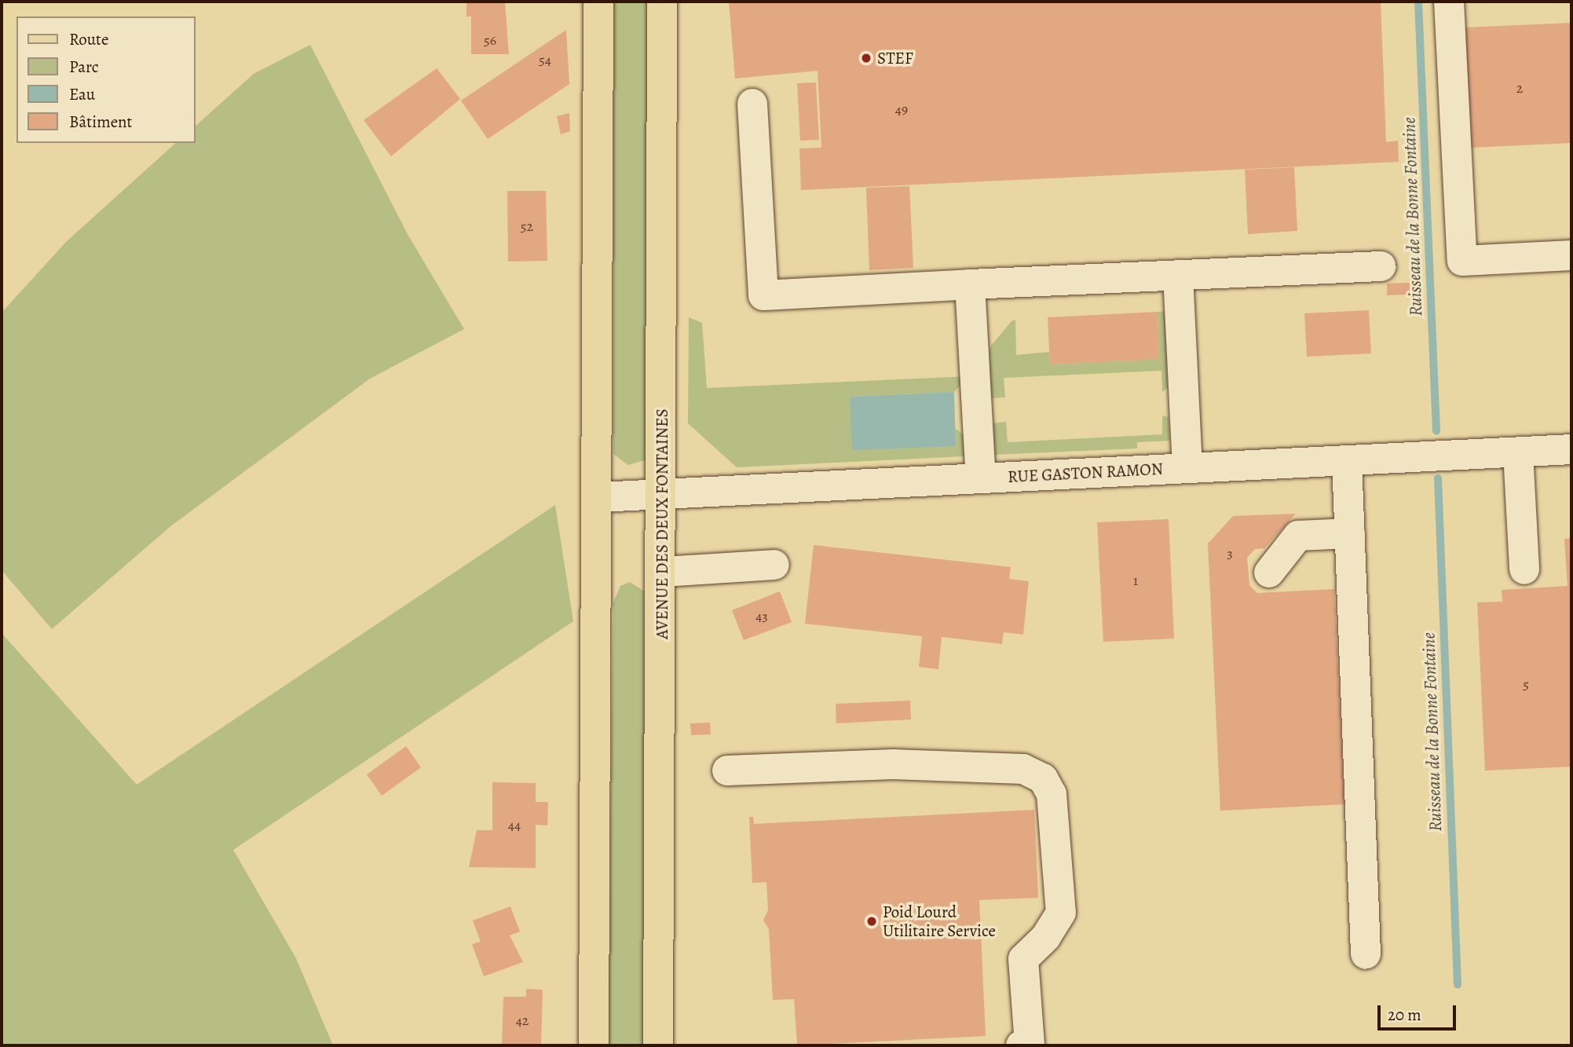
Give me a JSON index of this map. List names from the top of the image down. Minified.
{"streets":{"main road":["AVENUE DES DEUX FONTAINES"],"street":["RUE GASTON RAMON"]},"crossings":[["RUE GASTON RAMON","AVENUE DES DEUX FONTAINES"]],"water":["Ruisseau de la Bonne Fontaine"],"places":["STEF","Poid Lourd Utilitaire Service"],"house_numbers":["56","54","2","49","52","3","1","43","5","44","42"],"legend":["Route","Parc","Eau","Bâtiment"],"scale_bar":"20 m"}
